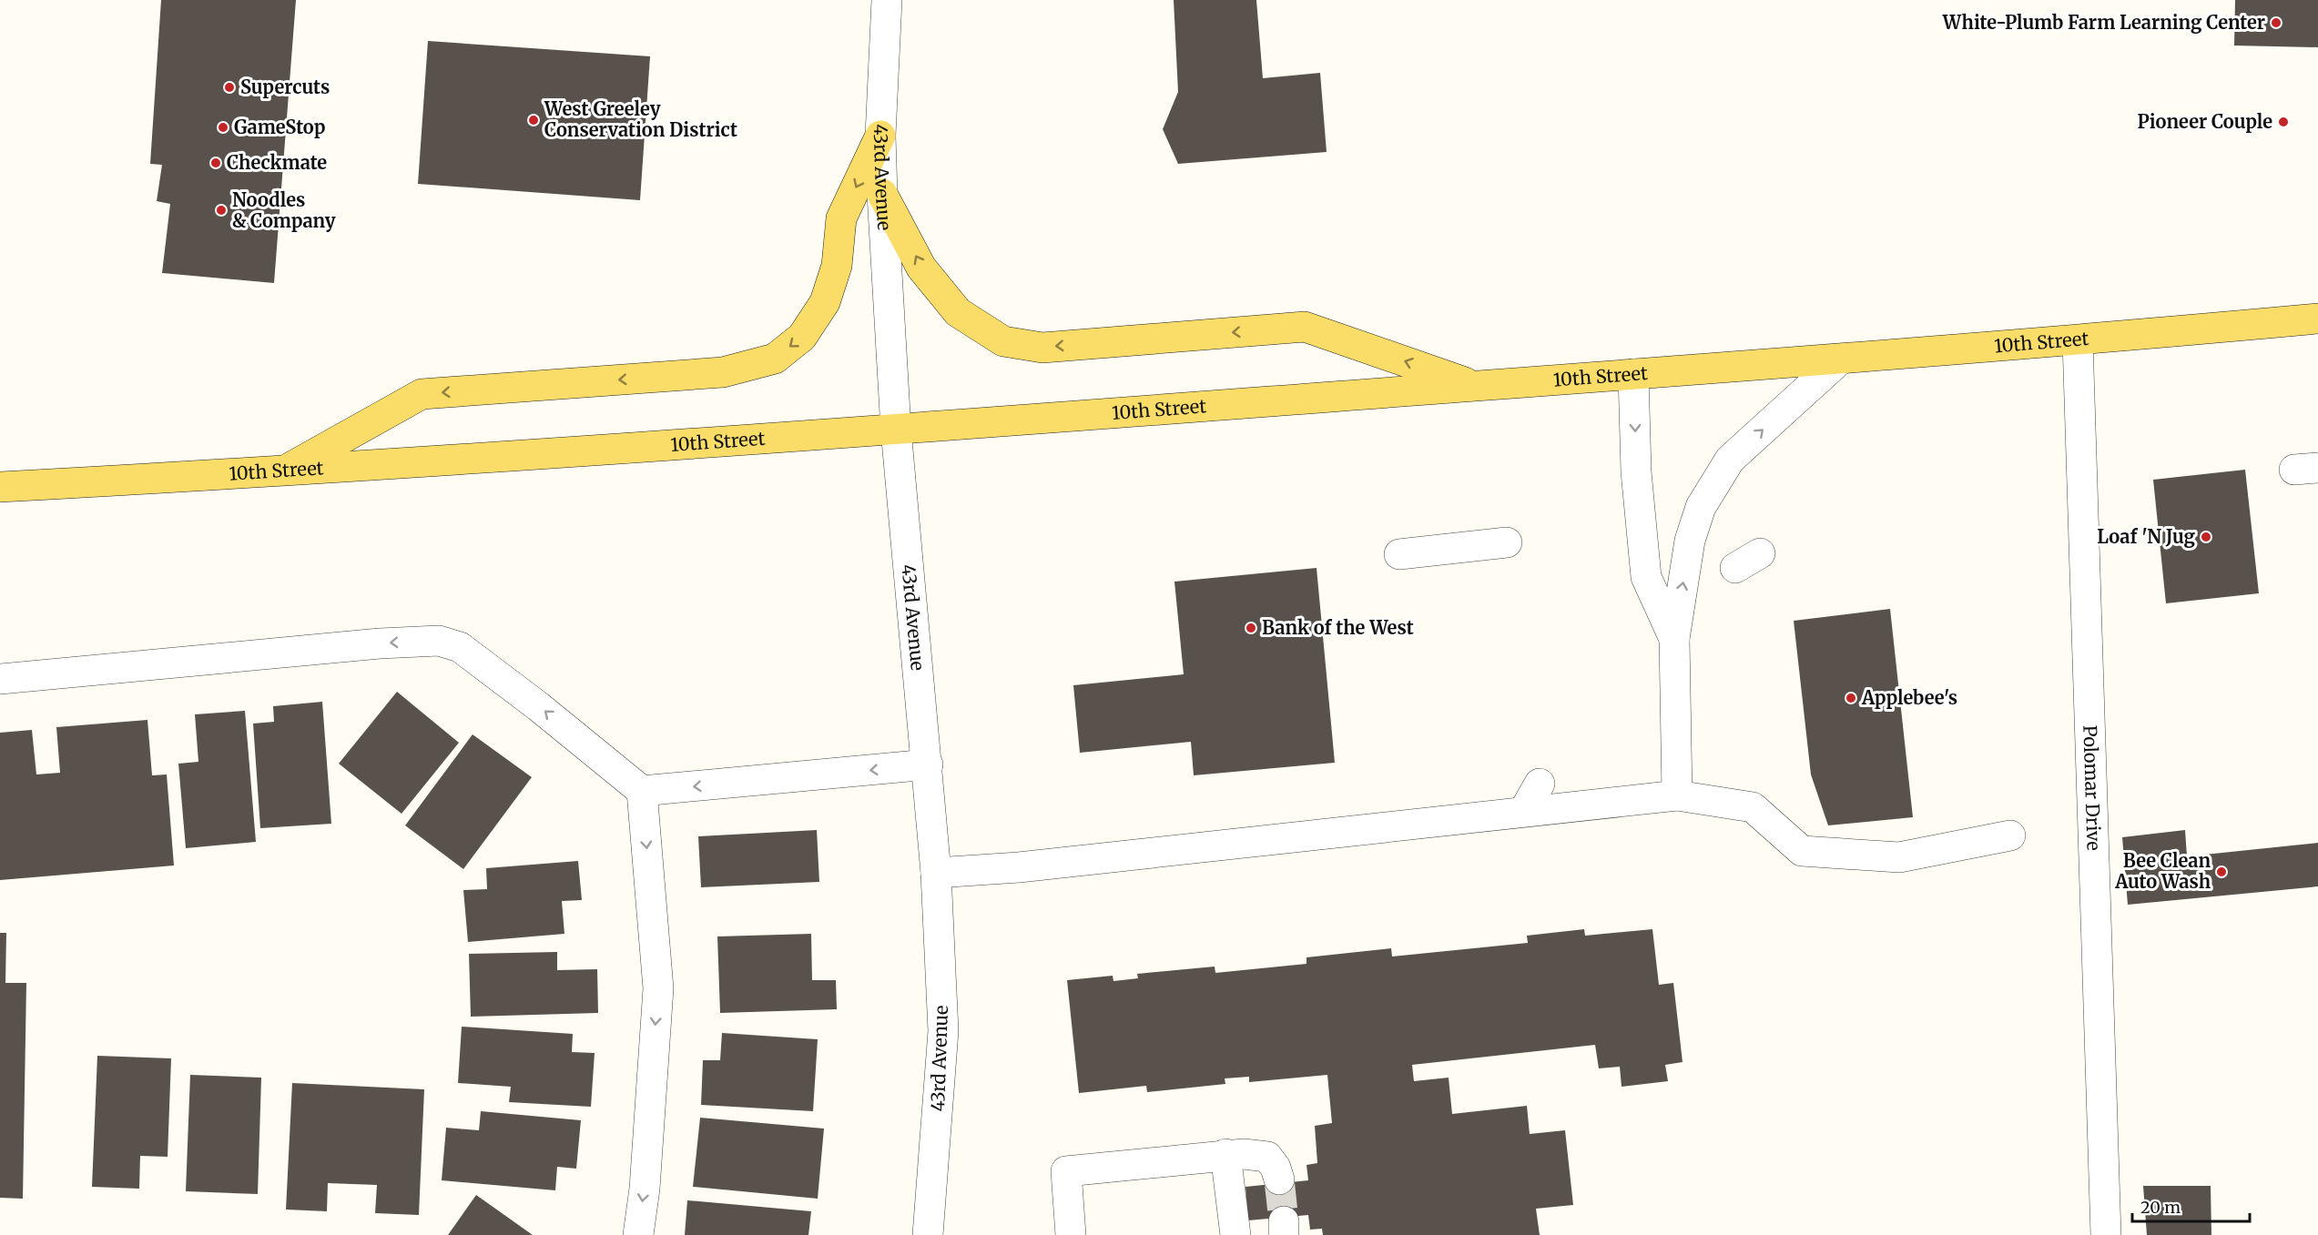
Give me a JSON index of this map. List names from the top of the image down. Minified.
{"streets":{"main road":["10th Street"],"street":["43rd Avenue","Polomar Drive"]},"crossings":[["43rd Avenue","10th Street"],["10th Street","Polomar Drive"]],"places":["White-Plumb Farm Learning Center","Supercuts","West Greeley Conservation District","Pioneer Couple","GameStop","Checkmate","Noodles & Company","Loaf 'N Jug","Bank of the West","Applebee's","Bee Clean Auto Wash"],"scale_bar":"20 m"}
